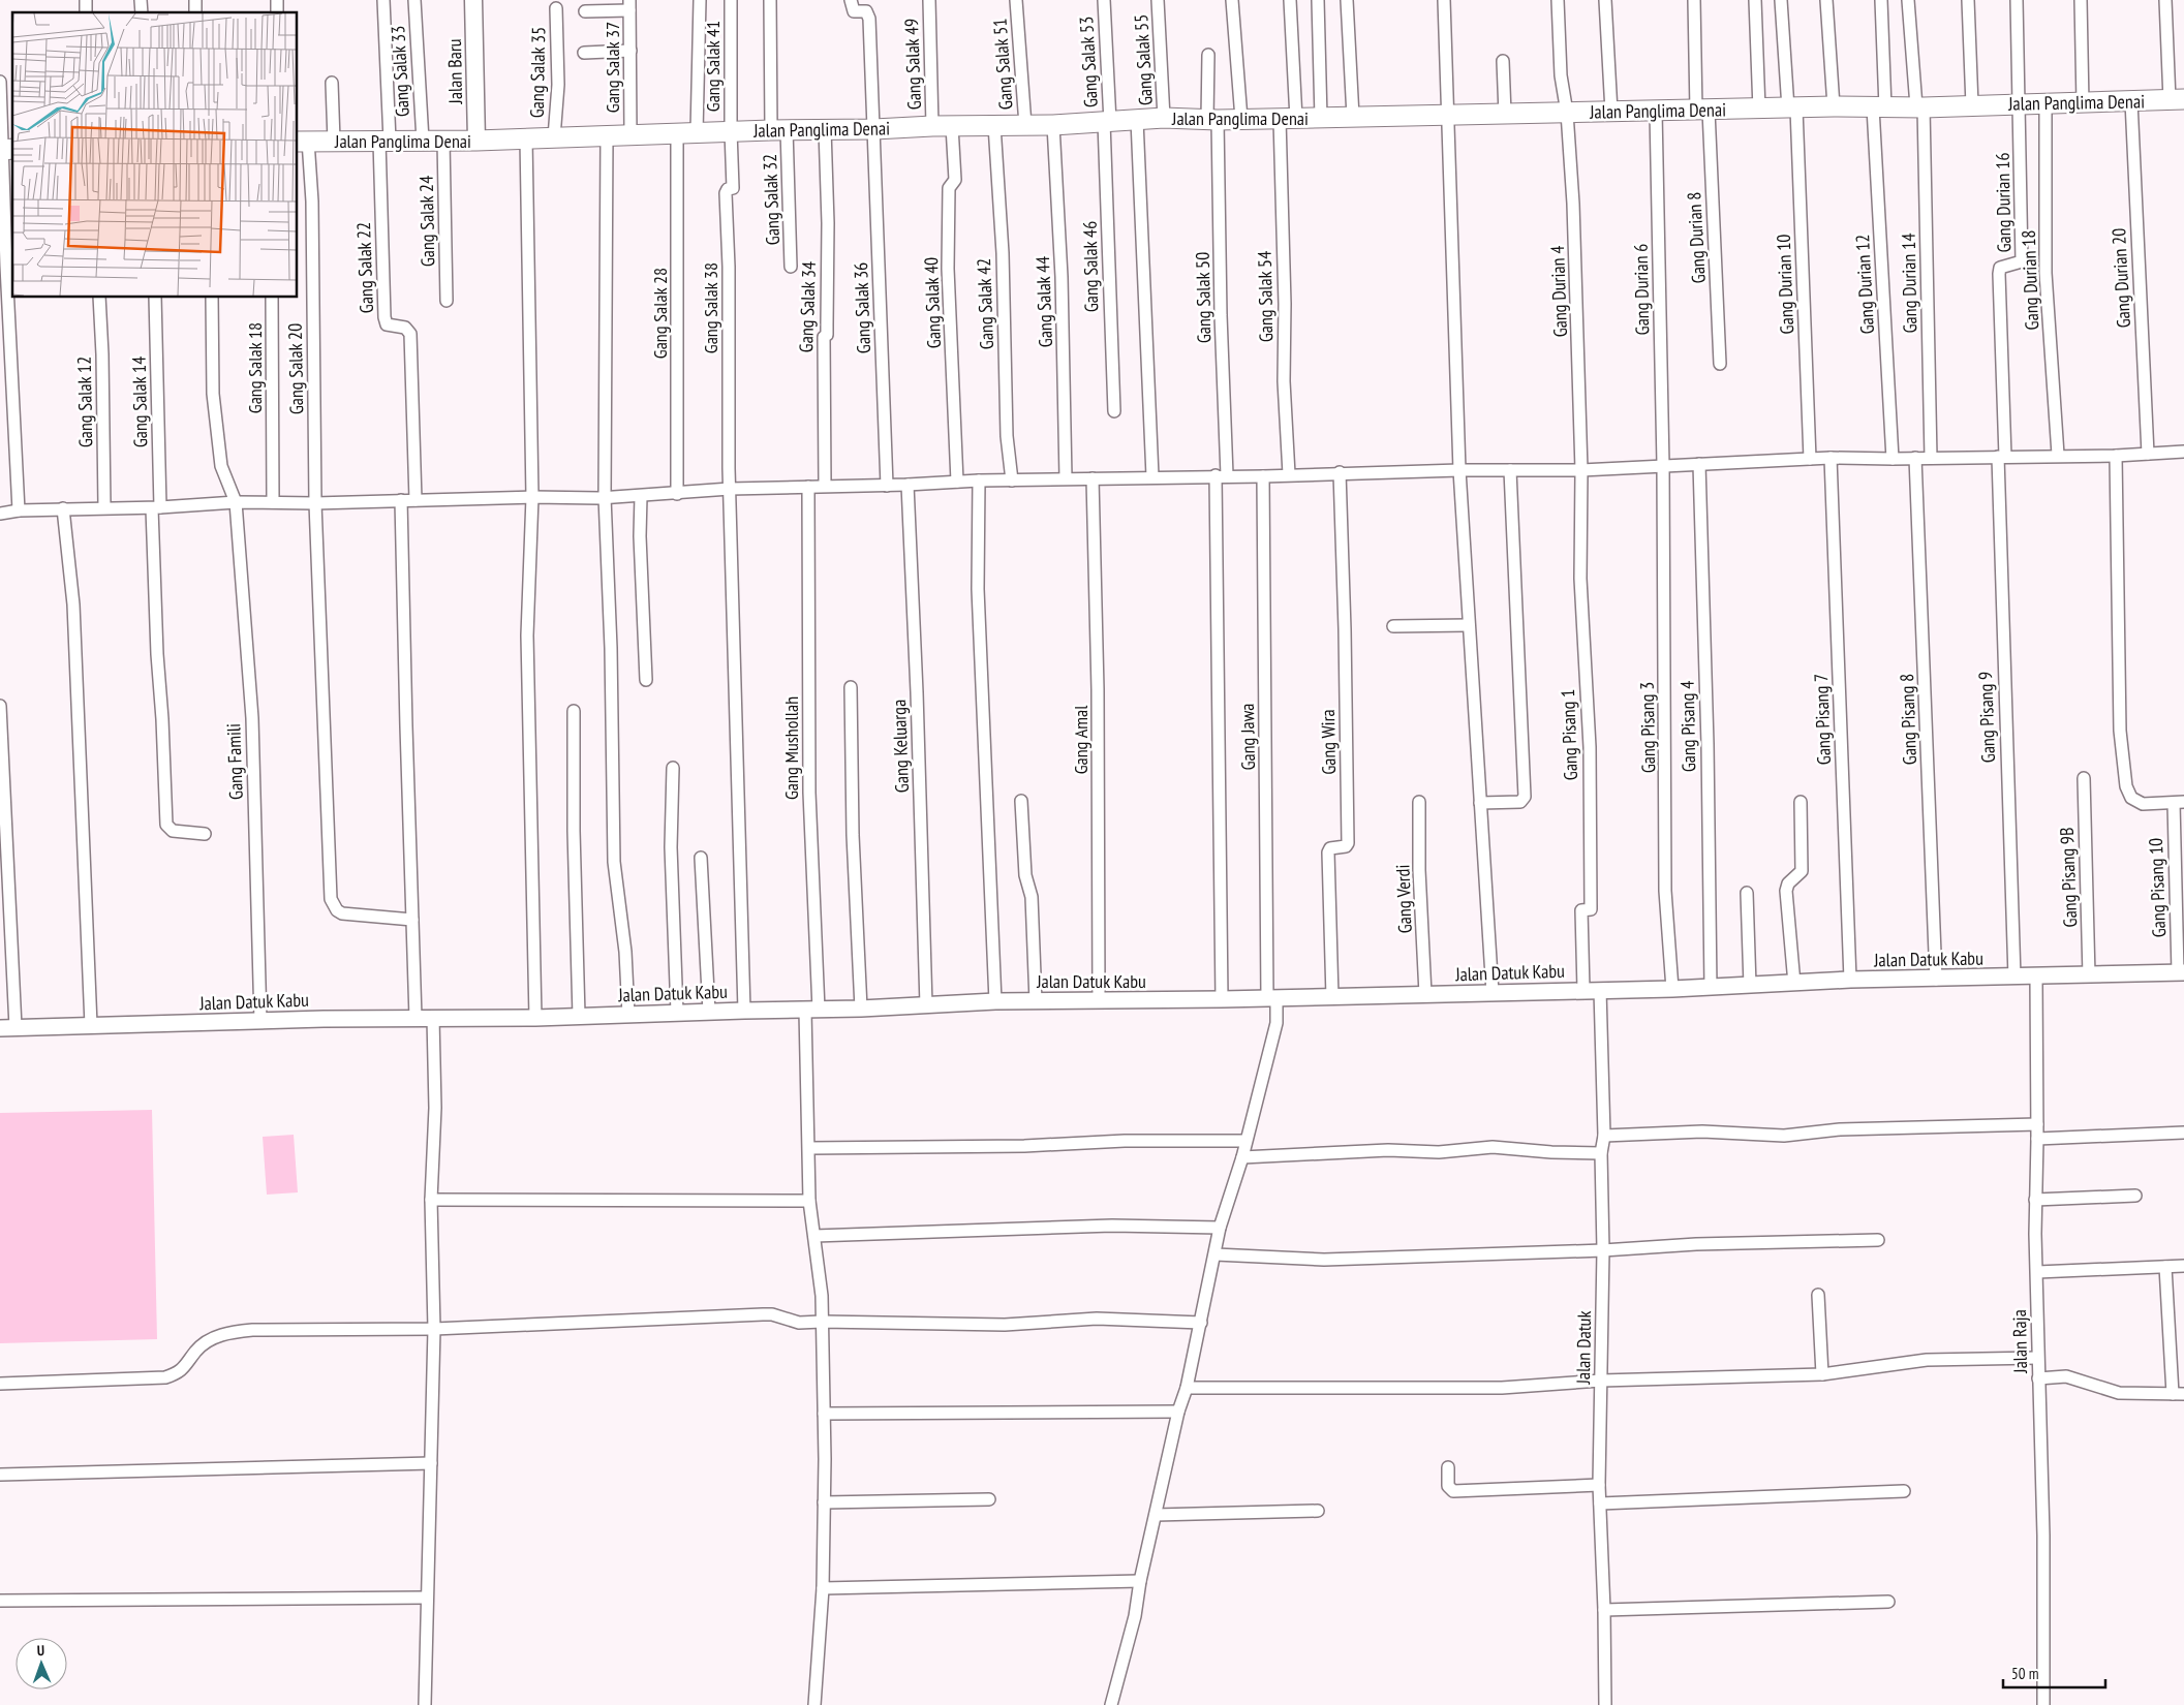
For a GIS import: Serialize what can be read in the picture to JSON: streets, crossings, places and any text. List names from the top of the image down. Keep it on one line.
{"streets":{"main road":["Jalan Baru","Jalan Panglima Denai"],"street":["Gang Salak 55","Gang Salak 53","Gang Salak 49","Gang Salak 51","Gang Salak 41","Gang Salak 37","Gang Salak 33","Gang Salak 35","Gang Salak 32","Gang Durian 16","Gang Salak 24","Gang Durian 8","Gang Salak 46","Gang Salak 22","Gang Durian 20","Gang Durian 18","Gang Durian 14","Gang Durian 10","Gang Durian 12","Gang Durian 6","Gang Durian 4","Gang Salak 54","Gang Salak 50","Gang Salak 44","Gang Salak 40","Gang Salak 42","Gang Salak 34","Gang Salak 38","Gang Salak 36","Gang Salak 28","Gang Salak 18","Gang Salak 20","Gang Salak 12","Gang Salak 14","Gang Pisang 9","Gang Pisang 7","Gang Pisang 8","Gang Pisang 4","Gang Pisang 3","Gang Pisang 1","Gang Jawa","Gang Amal","Gang Wira","Gang Keluarga","Gang Mushollah","Gang Famili","Gang Pisang 9B","Gang Pisang 10","Gang Verdi","Jalan Datuk Kabu","Jalan Raja","Jalan Datuk"]},"crossings":[["Gang Salak 55","Jalan Panglima Denai"],["Gang Salak 53","Jalan Panglima Denai"],["Gang Salak 53","Gang Salak 46"],["Gang Salak 49","Jalan Panglima Denai"],["Gang Salak 51","Jalan Panglima Denai"],["Gang Salak 41","Jalan Panglima Denai"],["Gang Salak 41","Gang Salak 38"],["Gang Salak 37","Jalan Panglima Denai"],["Gang Salak 33","Jalan Panglima Denai"],["Jalan Baru","Jalan Panglima Denai"],["Gang Salak 35","Jalan Panglima Denai"],["Jalan Panglima Denai","Gang Salak 32"],["Jalan Panglima Denai","Gang Durian 16"],["Jalan Panglima Denai","Gang Salak 24"],["Jalan Panglima Denai","Gang Durian 8"],["Jalan Panglima Denai","Gang Salak 46"],["Jalan Panglima Denai","Gang Salak 22"],["Jalan Panglima Denai","Gang Durian 20"],["Jalan Panglima Denai","Gang Durian 18"],["Jalan Panglima Denai","Gang Durian 14"],["Jalan Panglima Denai","Gang Durian 10"],["Jalan Panglima Denai","Gang Durian 12"],["Jalan Panglima Denai","Gang Durian 6"],["Jalan Panglima Denai","Gang Durian 4"],["Jalan Panglima Denai","Gang Salak 54"],["Jalan Panglima Denai","Gang Salak 50"],["Jalan Panglima Denai","Gang Salak 44"],["Jalan Panglima Denai","Gang Salak 40"],["Jalan Panglima Denai","Gang Salak 42"],["Jalan Panglima Denai","Gang Salak 34"],["Jalan Panglima Denai","Gang Salak 38"],["Jalan Panglima Denai","Gang Salak 36"],["Jalan Panglima Denai","Gang Salak 28"],["Jalan Panglima Denai","Gang Salak 20"],["Gang Durian 16","Gang Pisang 9"],["Gang Durian 6","Gang Pisang 3"],["Gang Durian 4","Gang Pisang 1"],["Gang Salak 50","Jalan Datuk Kabu"],["Gang Pisang 9","Jalan Datuk Kabu"],["Gang Pisang 7","Jalan Datuk Kabu"],["Gang Pisang 8","Jalan Datuk Kabu"],["Gang Pisang 4","Jalan Datuk Kabu"],["Gang Pisang 3","Jalan Datuk Kabu"],["Gang Pisang 1","Jalan Datuk Kabu"],["Gang Jawa","Jalan Datuk Kabu"],["Gang Amal","Jalan Datuk Kabu"],["Gang Wira","Jalan Datuk Kabu"],["Gang Keluarga","Jalan Datuk Kabu"],["Gang Mushollah","Jalan Datuk Kabu"],["Gang Famili","Jalan Datuk Kabu"],["Gang Pisang 9B","Jalan Datuk Kabu"],["Gang Pisang 10","Jalan Datuk Kabu"],["Gang Verdi","Jalan Datuk Kabu"],["Jalan Datuk Kabu","Jalan Raja"],["Jalan Datuk Kabu","Jalan Datuk"]],"scale_bar":"50 m","north":"top"}
